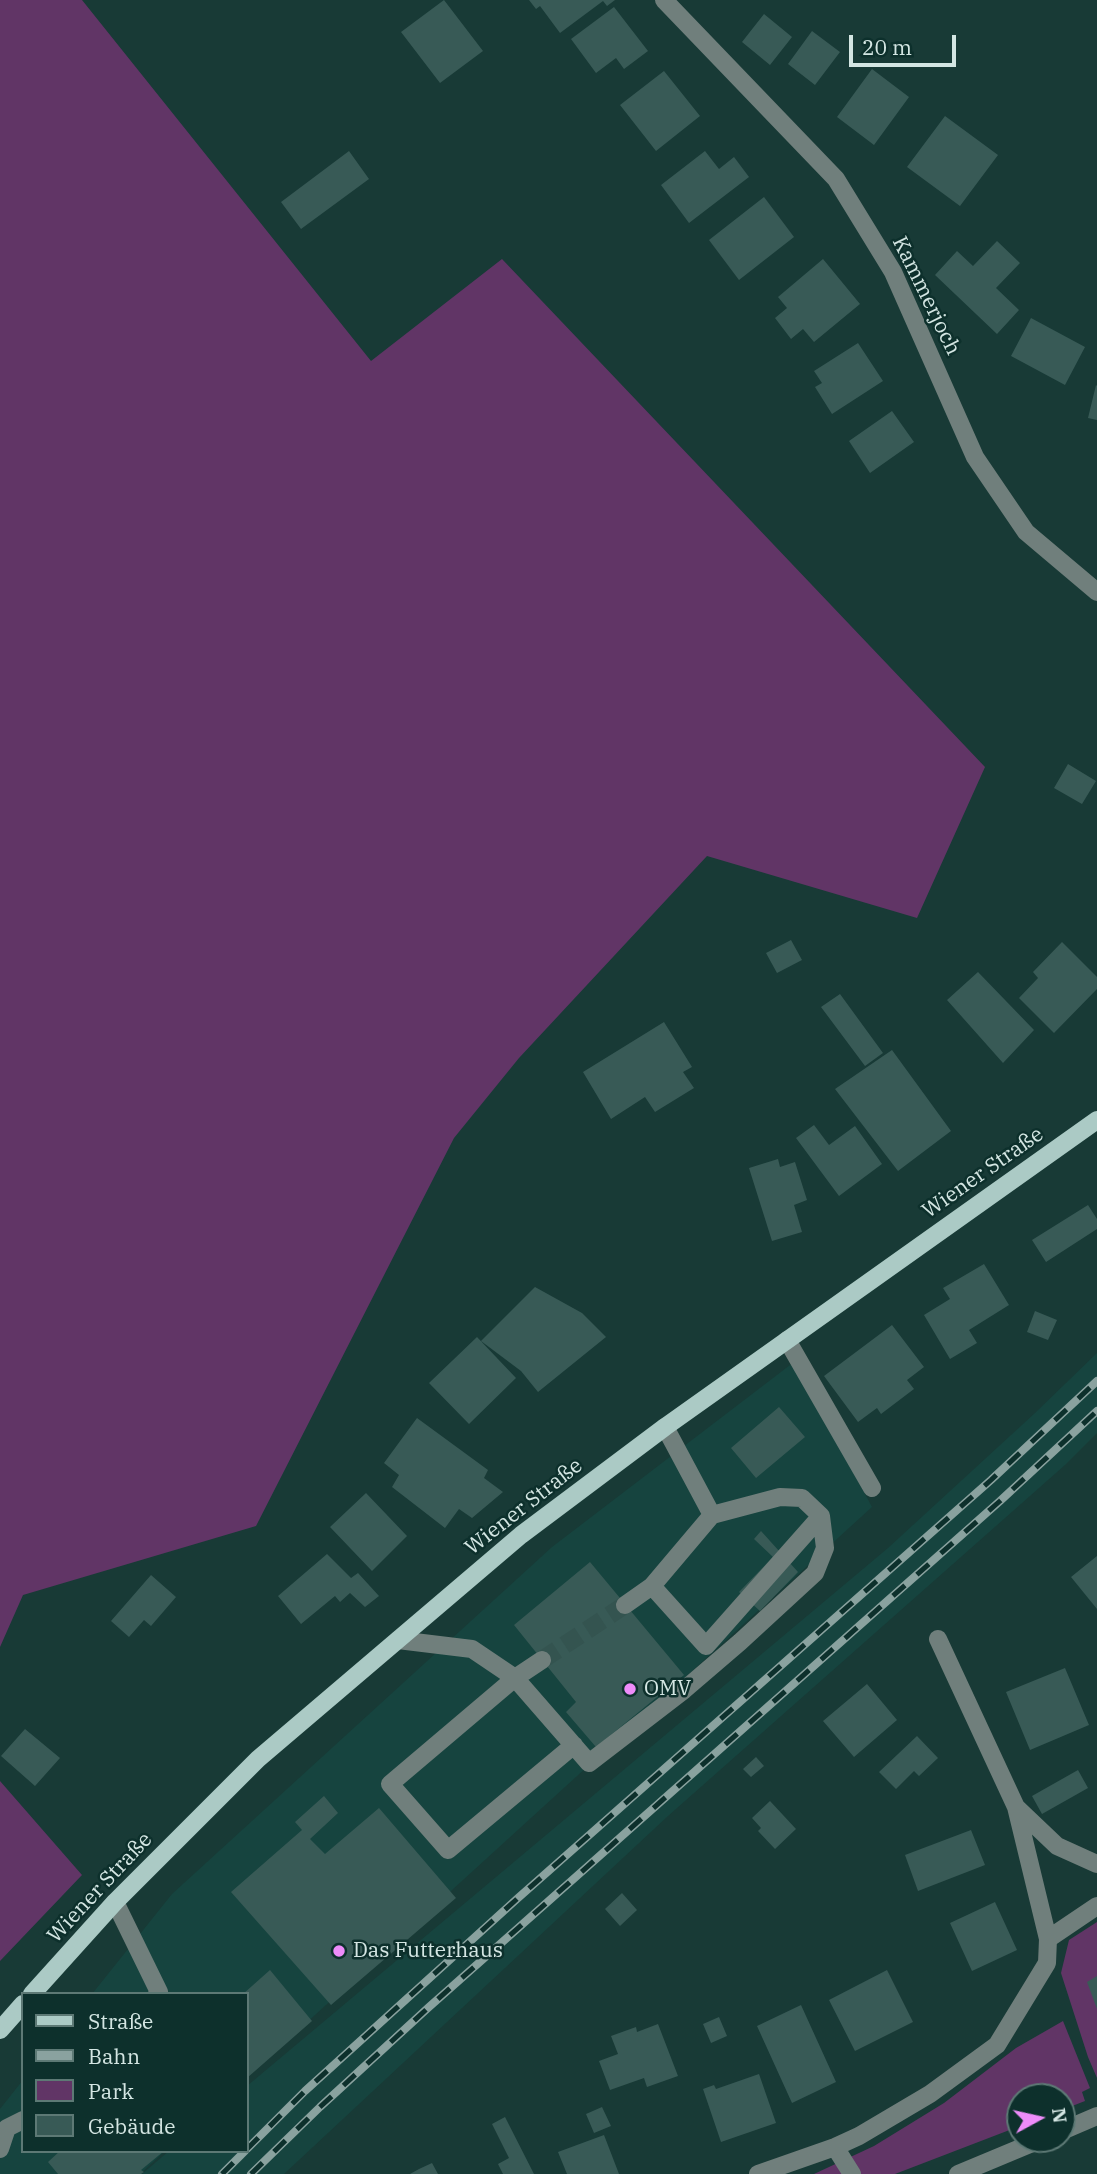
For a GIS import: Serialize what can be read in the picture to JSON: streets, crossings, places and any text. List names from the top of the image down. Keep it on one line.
{"streets":{"main road":["Wiener Straße"],"street":["Kammerjoch"]},"places":["OMV","Das Futterhaus"],"legend":["Straße","Bahn","Park","Gebäude"],"scale_bar":"20 m","north":"right"}
